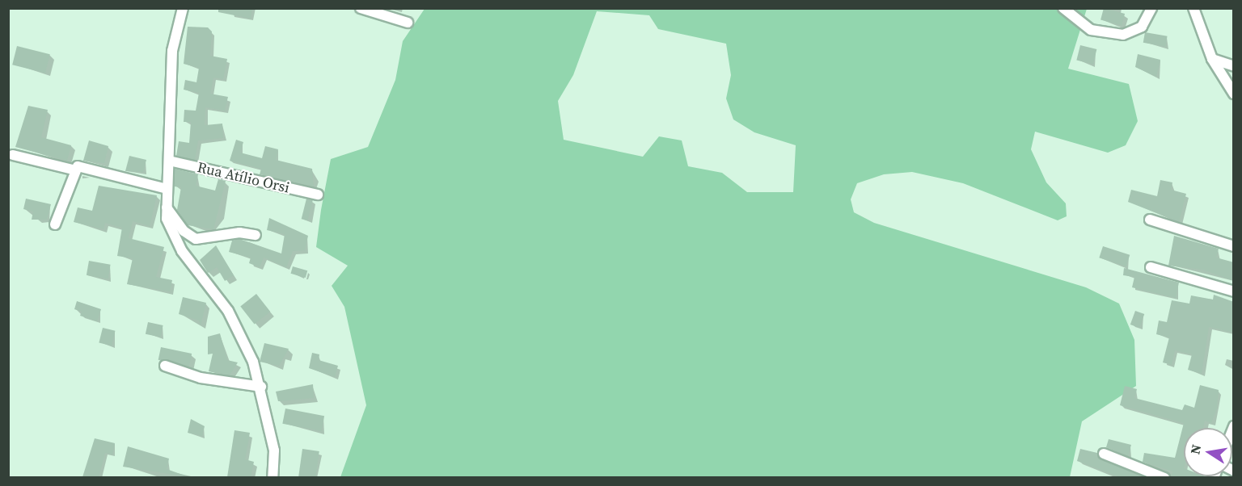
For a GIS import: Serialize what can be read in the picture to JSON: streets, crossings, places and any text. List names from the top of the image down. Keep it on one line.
{"streets":{"street":["Rua Atílio Orsi"]},"north":"left"}
